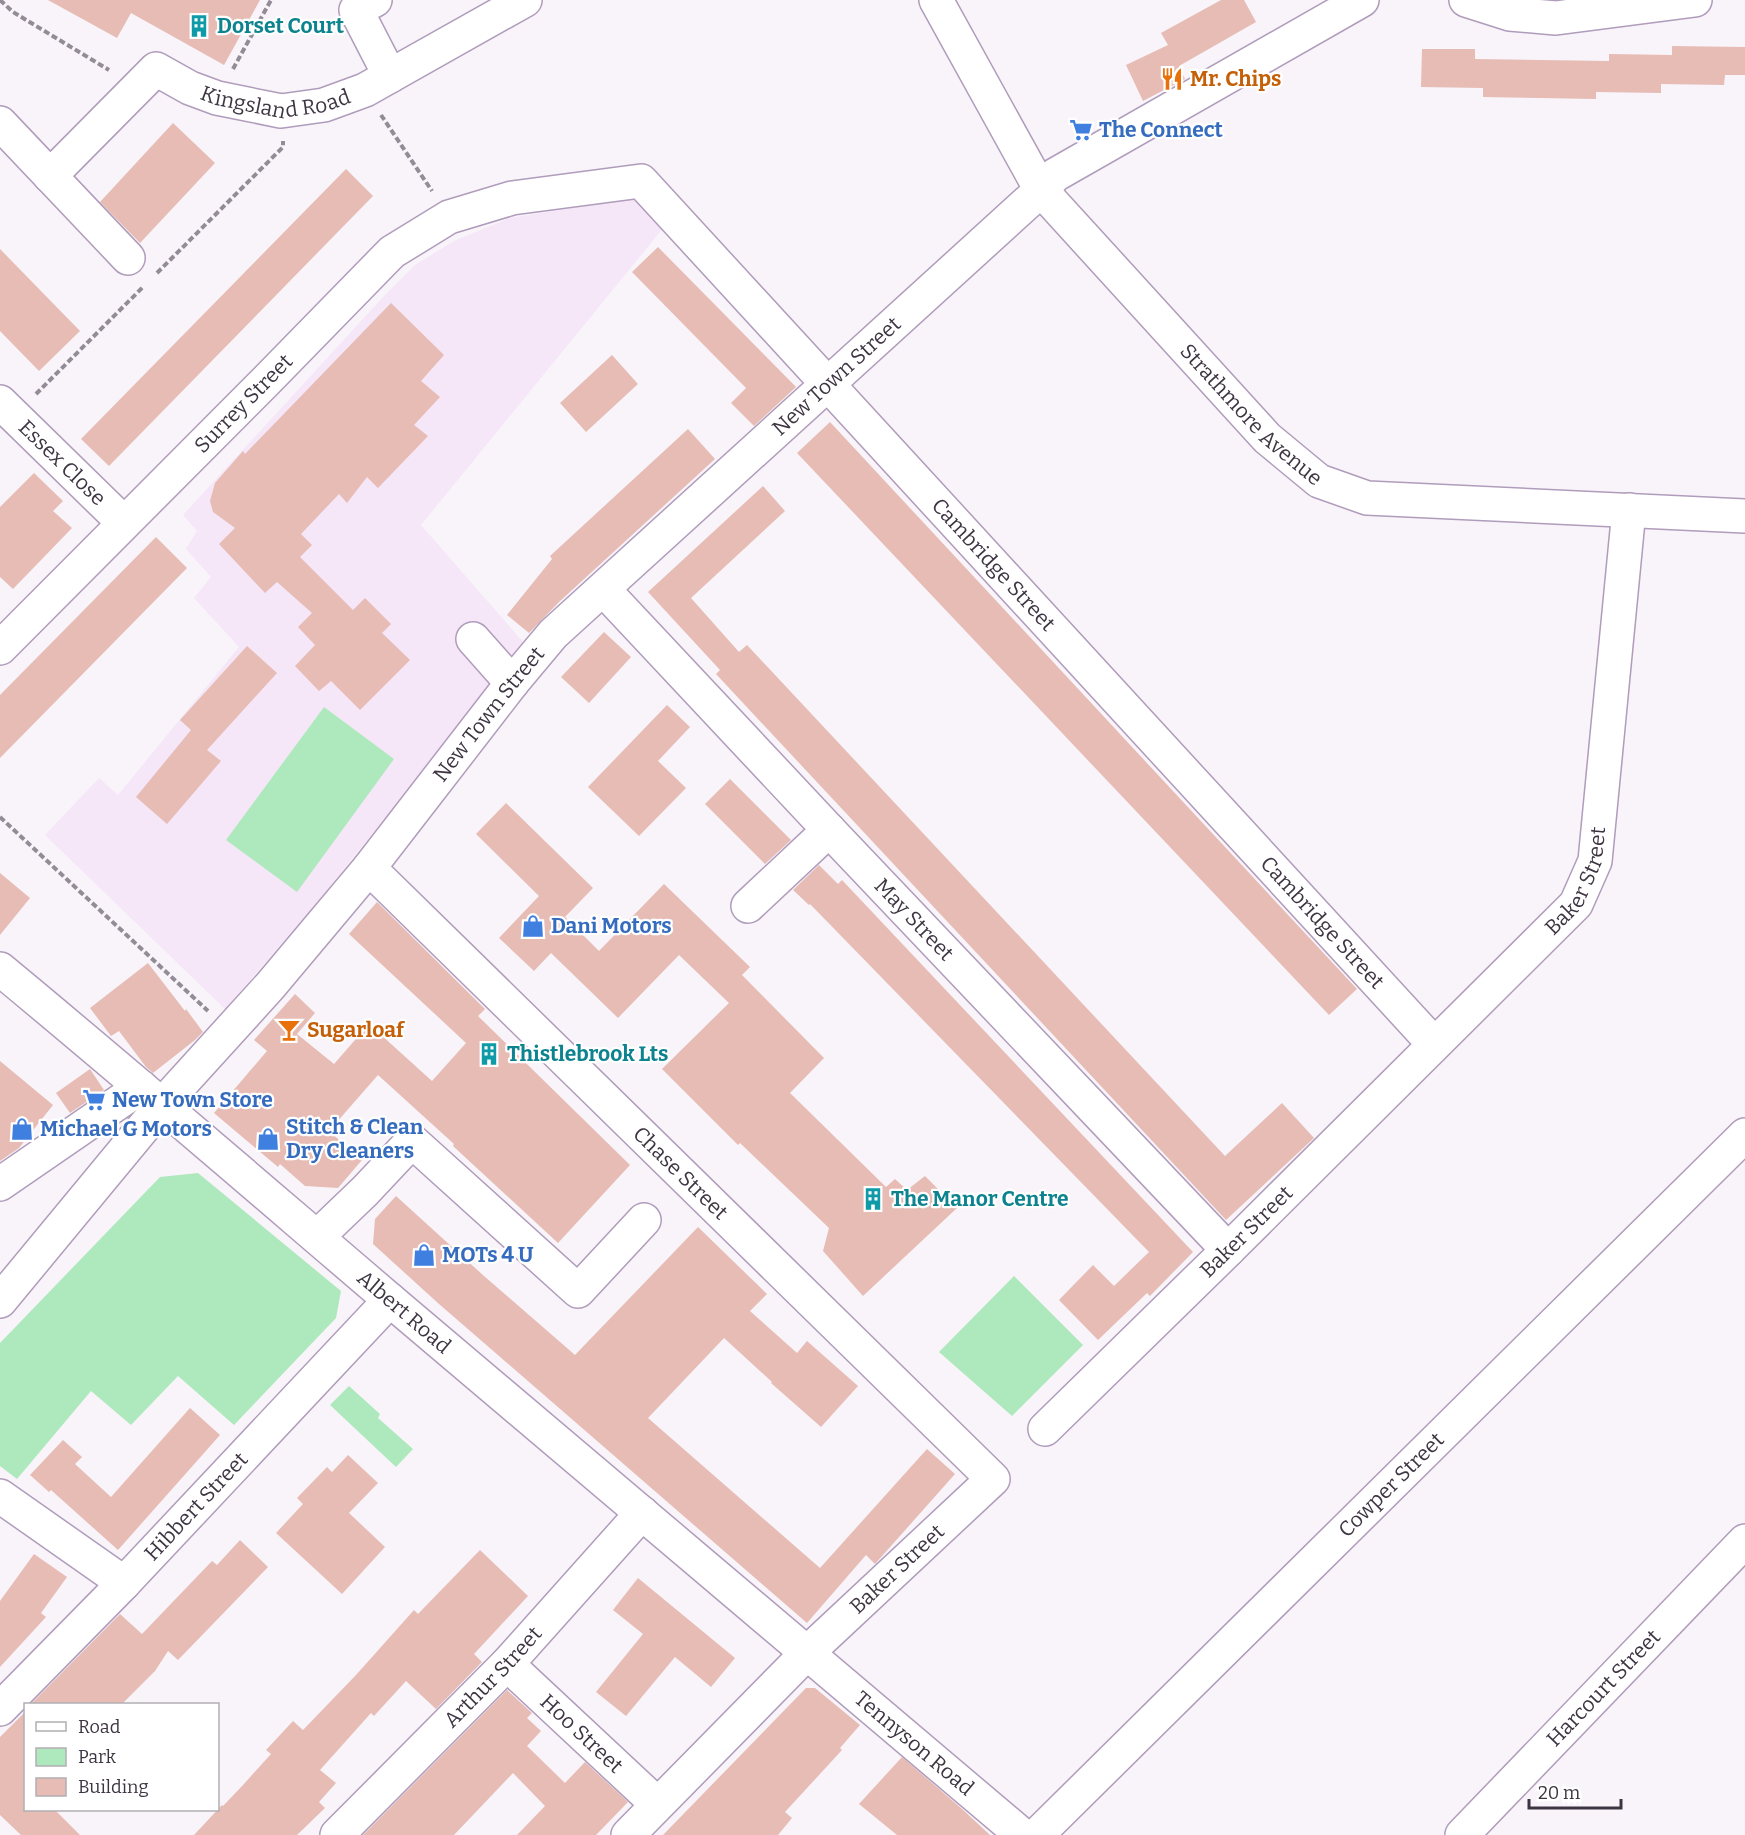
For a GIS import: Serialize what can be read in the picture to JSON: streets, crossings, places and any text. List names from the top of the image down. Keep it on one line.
{"streets":{"street":["Kingsland Road","New Town Street","Surrey Street","Strathmore Avenue","Essex Close","Cambridge Street","Baker Street","May Street","Chase Street","Albert Road","Cowper Street","Hibbert Street","Arthur Street","Harcourt Street","Hoo Street","Tennyson Road"]},"crossings":[["New Town Street","Strathmore Avenue"],["New Town Street","Cambridge Street"],["New Town Street","May Street"],["New Town Street","Chase Street"],["New Town Street","Albert Road"],["Surrey Street","Essex Close"],["Surrey Street","Cambridge Street"],["Strathmore Avenue","Baker Street"],["Cambridge Street","Baker Street"],["Baker Street","May Street"],["Baker Street","Chase Street"],["Baker Street","Albert Road"],["Baker Street","Hoo Street"],["Baker Street","Tennyson Road"],["Albert Road","Hibbert Street"],["Albert Road","Arthur Street"],["Albert Road","Tennyson Road"],["Arthur Street","Hoo Street"]],"places":{"building":["Dorset Court","Thistlebrook Lts","The Manor Centre"],"restaurant":["Mr. Chips"],"supermarket":["The Connect","New Town Store"],"shop":["Dani Motors","Michael G Motors","Stitch & Clean Dry Cleaners","MOTs 4 U"],"bar":["Sugarloaf"]},"legend":["Road","Park","Building"],"scale_bar":"20 m"}
